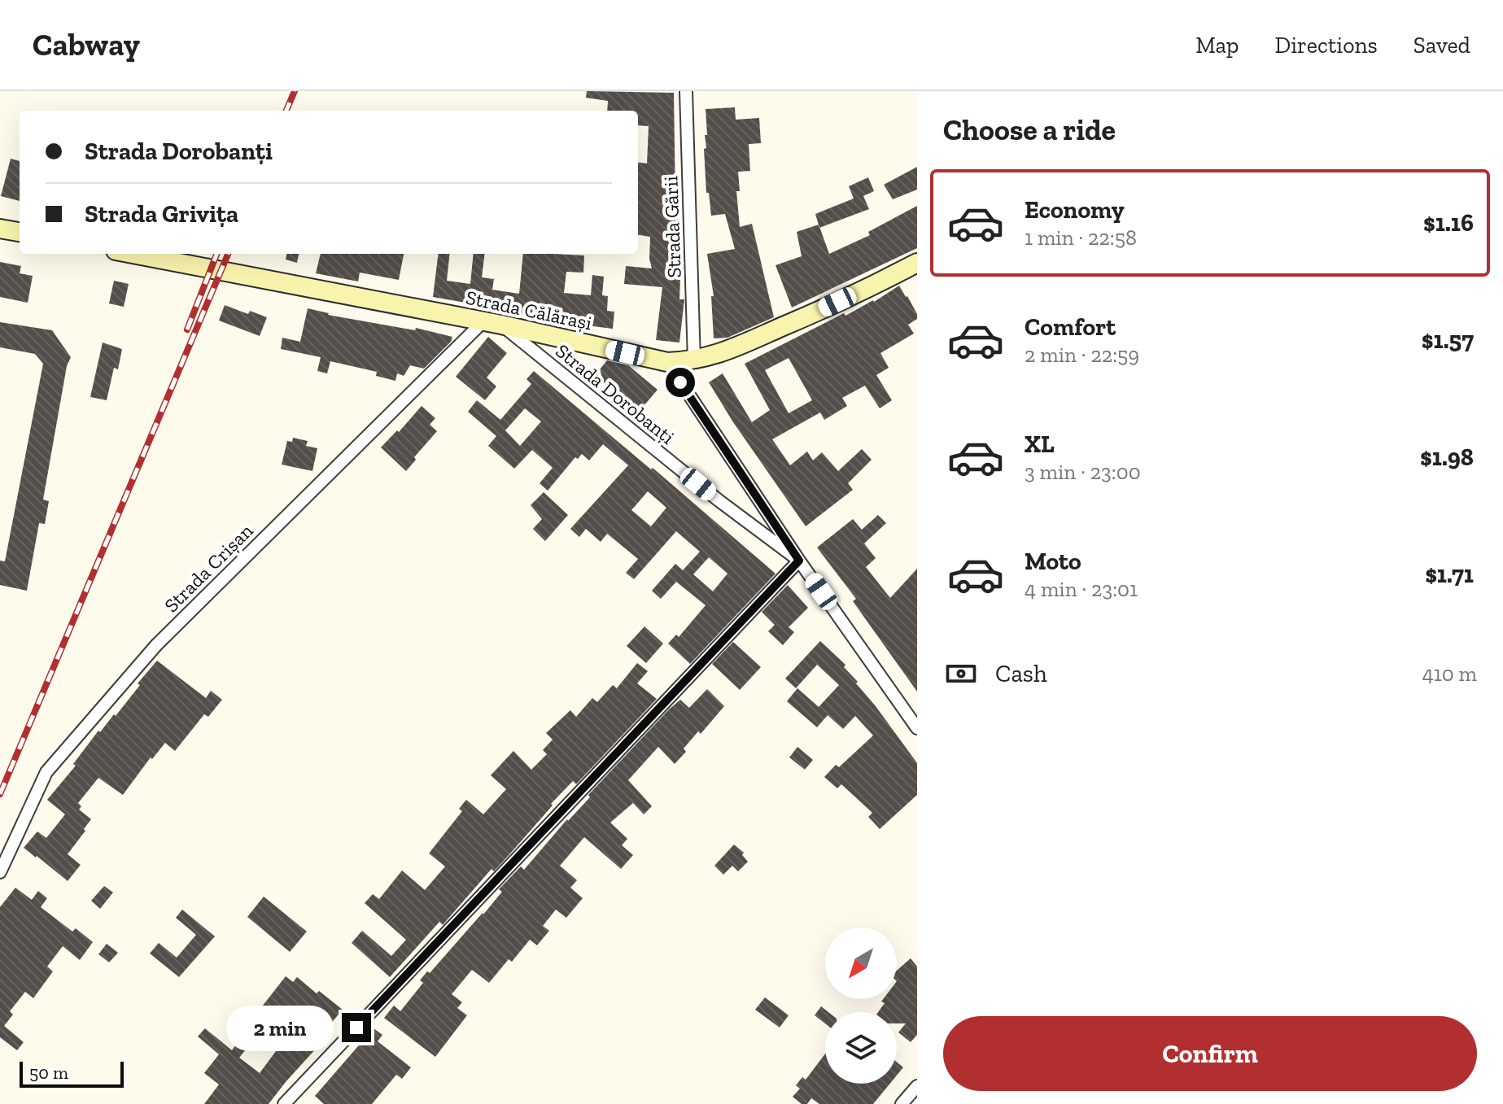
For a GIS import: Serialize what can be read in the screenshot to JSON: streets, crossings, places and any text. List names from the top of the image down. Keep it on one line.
{"streets":{"main road":["Strada Călărași"],"street":["Strada Gării","Strada Dorobanți","Strada Crișan"]},"crossings":[["Strada Gării","Strada Călărași"],["Strada Călărași","Strada Dorobanți"],["Strada Călărași","Strada Crișan"],["Strada Dorobanți","Strada Crișan"]],"scale_bar":"50 m","north":"bottom left","page":{"header":"Cabway","nav":["Map","Directions","Saved"],"heading":"Choose a ride","banner":["Strada Dorobanți","Strada Grivița"],"list":[{"name":"Economy","note":"1 min · 22:58","value":"$1.16"},{"name":"Comfort","note":"2 min · 22:59","value":"$1.57"},{"name":"XL","note":"3 min · 23:00","value":"$1.98"},{"name":"Moto","note":"4 min · 23:01","value":"$1.71"}],"pay":["Cash","410 m"],"buttons":"Confirm","bubble":"2 min","scale":"50 m"}}
